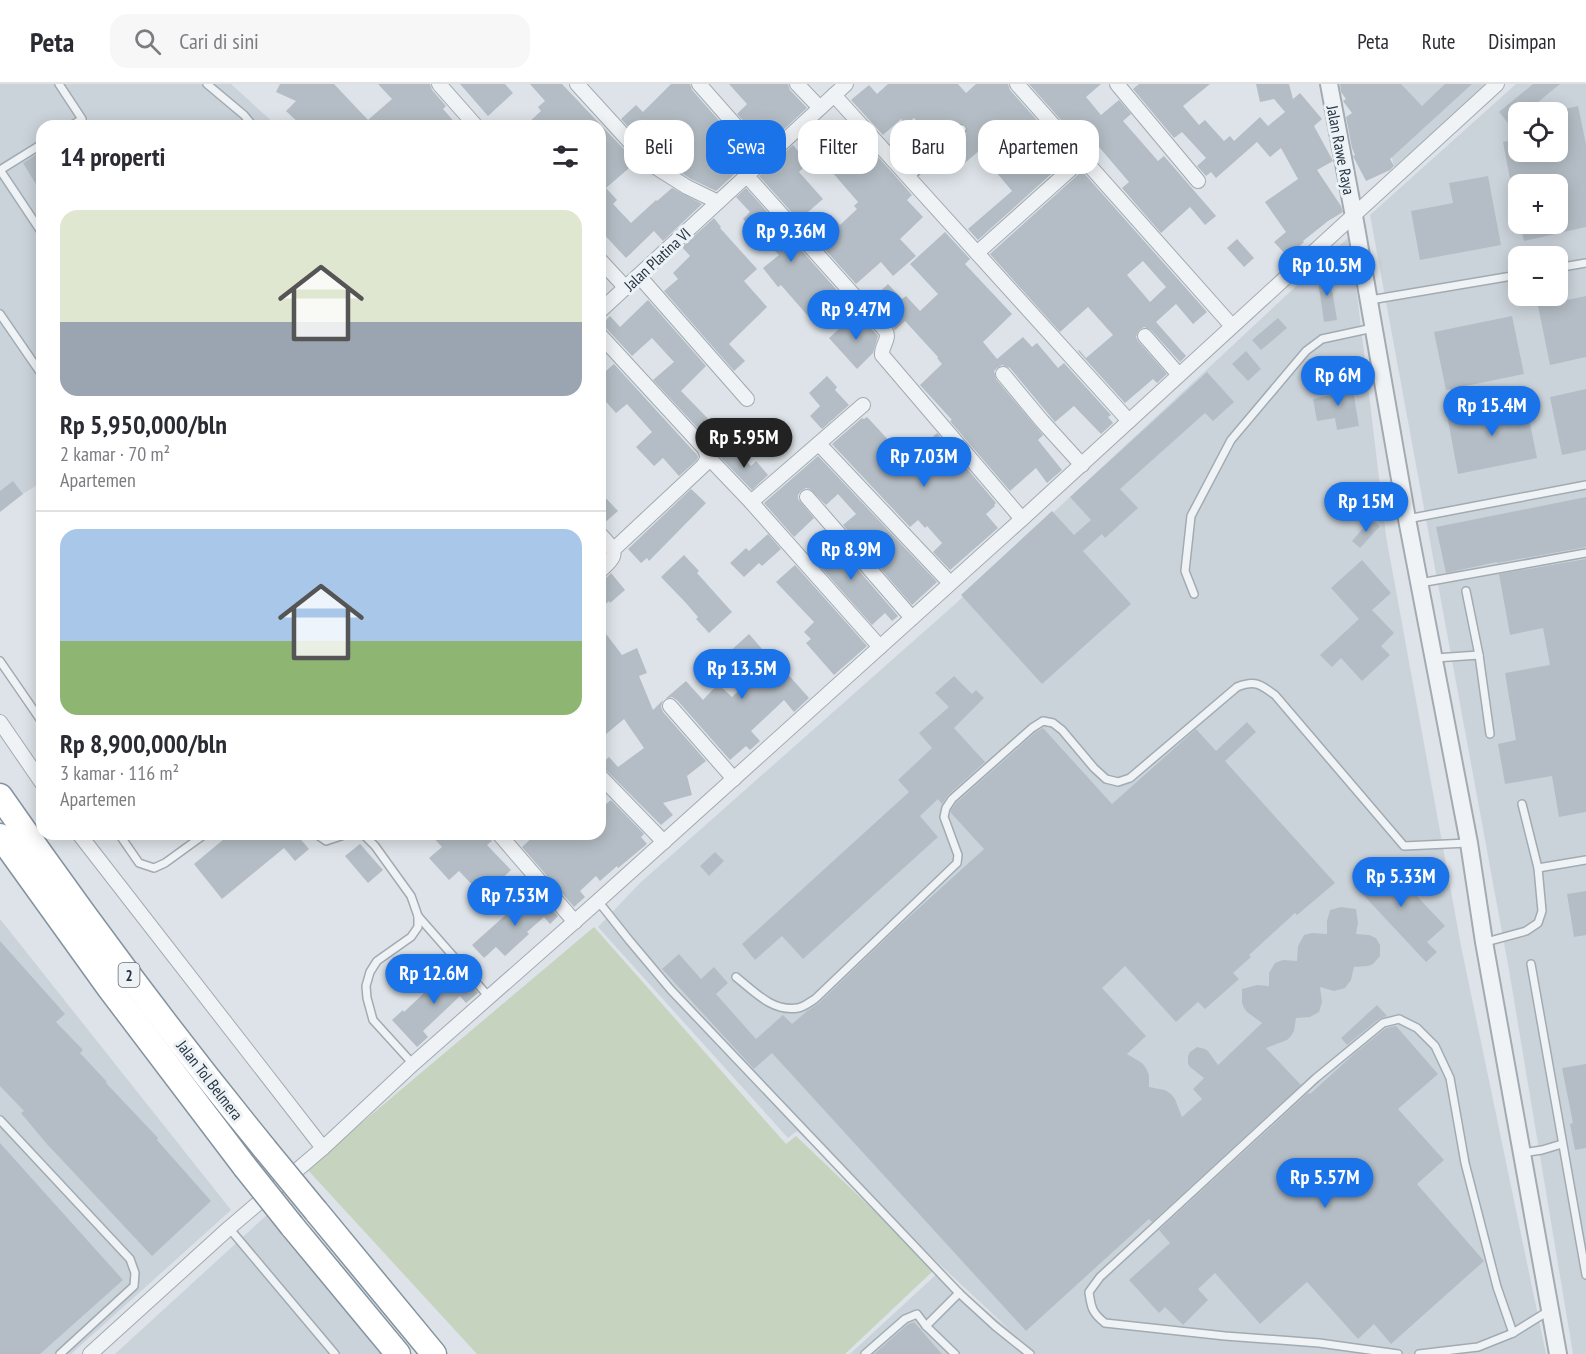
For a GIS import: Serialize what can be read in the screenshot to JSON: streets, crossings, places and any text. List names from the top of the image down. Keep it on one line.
{"streets":{"highway":["2","Jalan Tol Belmera"],"street":["Jalan Rawe Raya","Jalan Platina VI"]},"page":{"header":"Peta","search":"Cari di sini","nav":["Peta","Rute","Disimpan"],"map_buttons":["+","−"],"chip":["Beli","Sewa","Filter","Baru","Apartemen"],"heading":"14 properti","list":[{"name":"Rp 5,950,000/bln","note":"2 kamar · 70 m² · Apartemen"},{"name":"Rp 8,900,000/bln","note":"3 kamar · 116 m² · Apartemen"}],"price":["Rp 9.36M","Rp 10.5M","Rp 9.47M","Rp 6M","Rp 15.4M","Rp 5.95M","Rp 7.03M","Rp 15M","Rp 8.9M","Rp 13.5M","Rp 5.33M","Rp 7.53M","Rp 12.6M","Rp 5.57M"]}}
